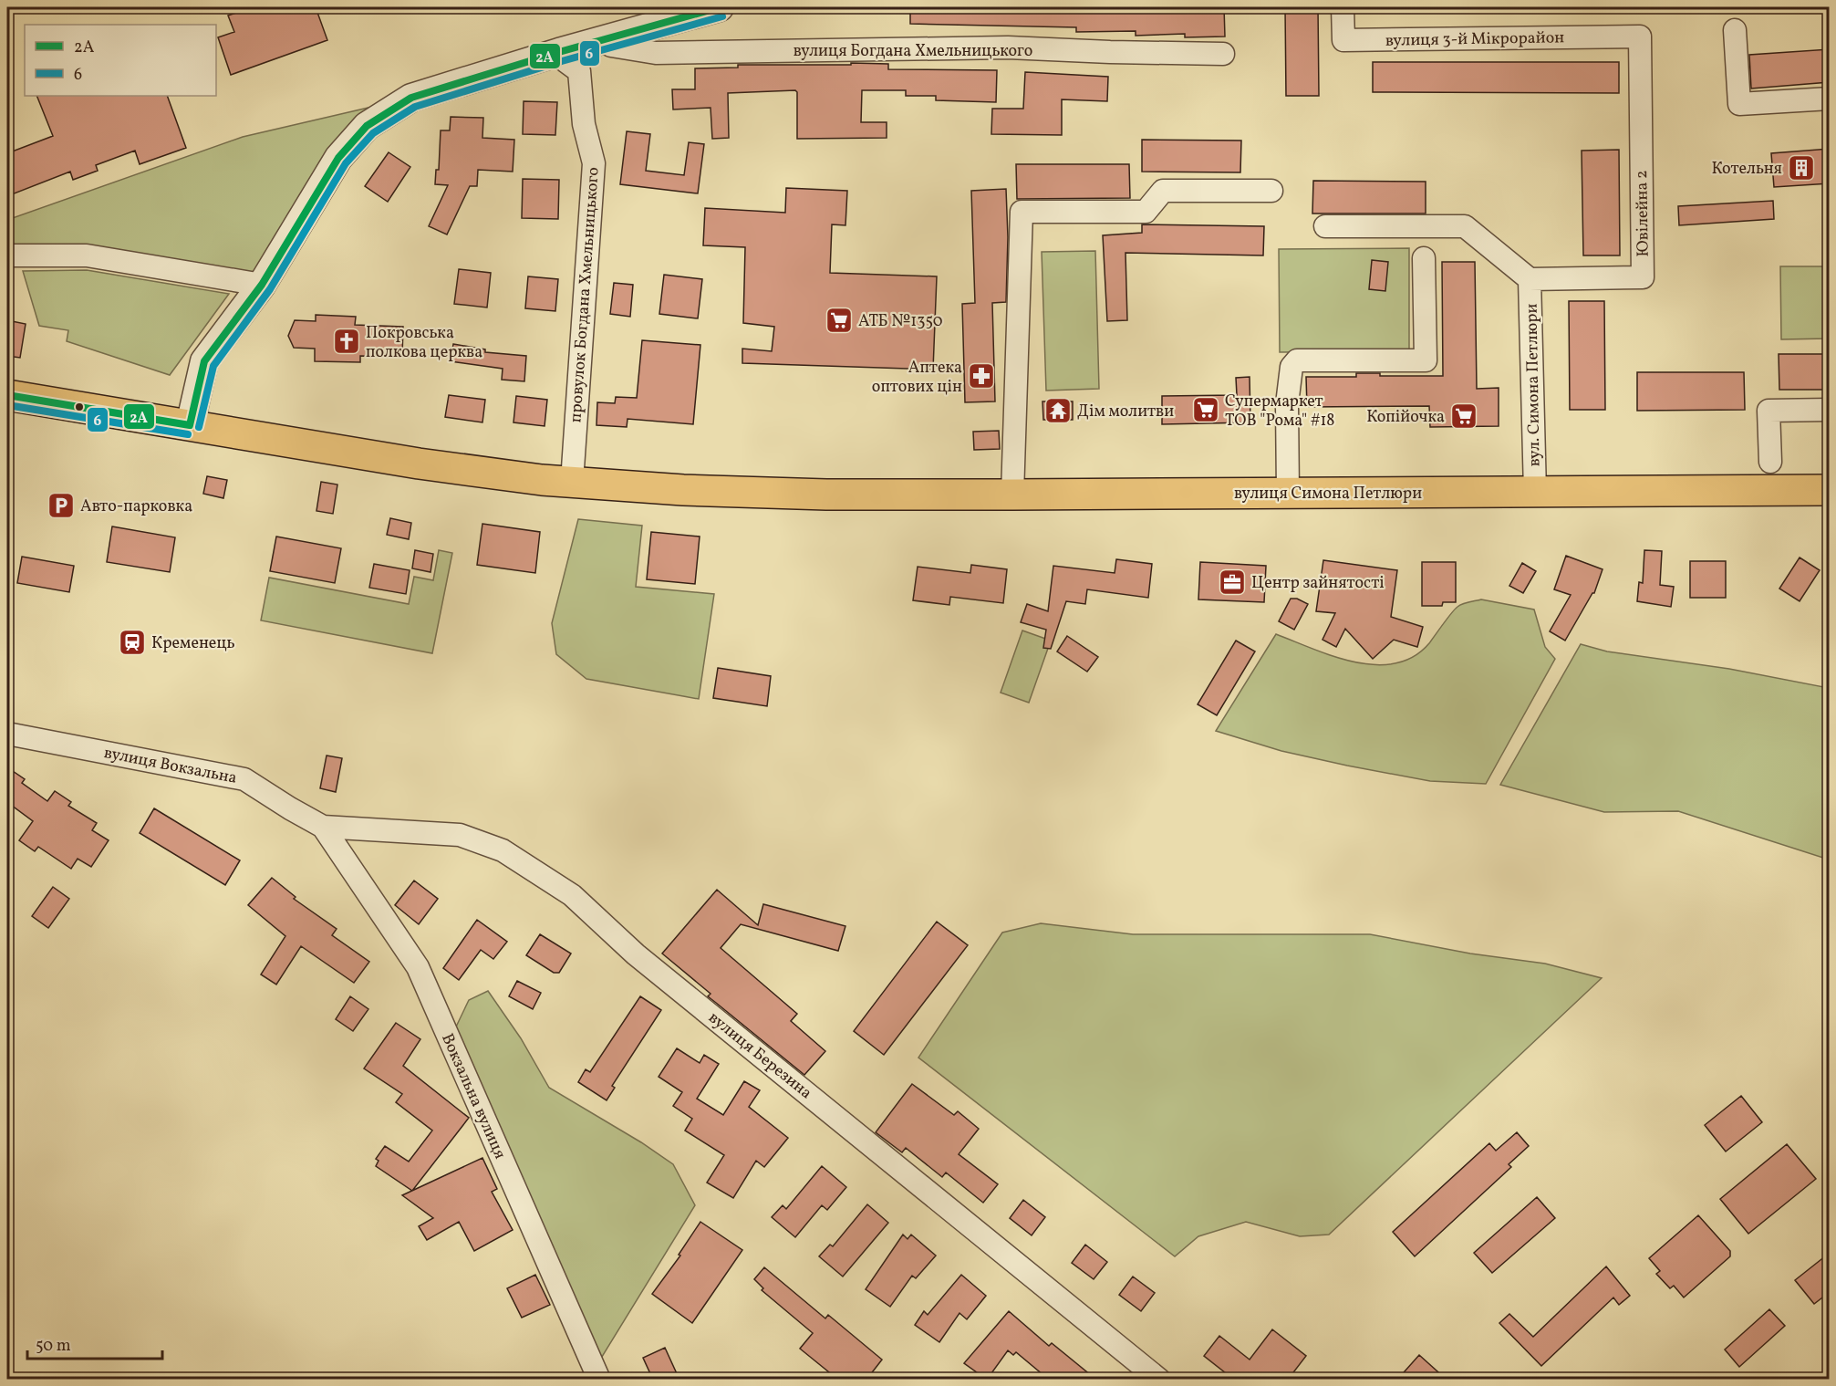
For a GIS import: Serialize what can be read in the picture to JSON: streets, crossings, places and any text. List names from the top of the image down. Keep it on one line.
{"streets":{"highway":["вулиця Симона Петлюри"],"street":["вулиця 3-й Мікрорайон","вулиця Богдана Хмельницького","Ювілейна 2","провулок Богдана Хмельницького","вул. Симона Петлюри","вулиця Вокзальна","вулиця Березина","Вокзальна вулиця"]},"crossings":[["вулиця 3-й Мікрорайон","Ювілейна 2"],["Ювілейна 2","вул. Симона Петлюри"],["провулок Богдана Хмельницького","вулиця Симона Петлюри"],["вул. Симона Петлюри","вулиця Симона Петлюри"],["вулиця Вокзальна","вулиця Березина"],["вулиця Вокзальна","Вокзальна вулиця"],["вулиця Березина","Вокзальна вулиця"]],"places":{"building":["Котельня"],"supermarket":["АТБ №1350","Супермаркет ТОВ \"Рома\" #18","Копійочка"],"church":["Покровська полкова церква"],"pharmacy":["Аптека оптових цін"],"temple":["Дім молитви"],"parking":["Авто-парковка"],"office":["Центр зайнятості"],"station":["Кременець"]},"lines":["transit line 2A","transit line 6"],"legend":["2A","6"],"scale_bar":"50 m"}
